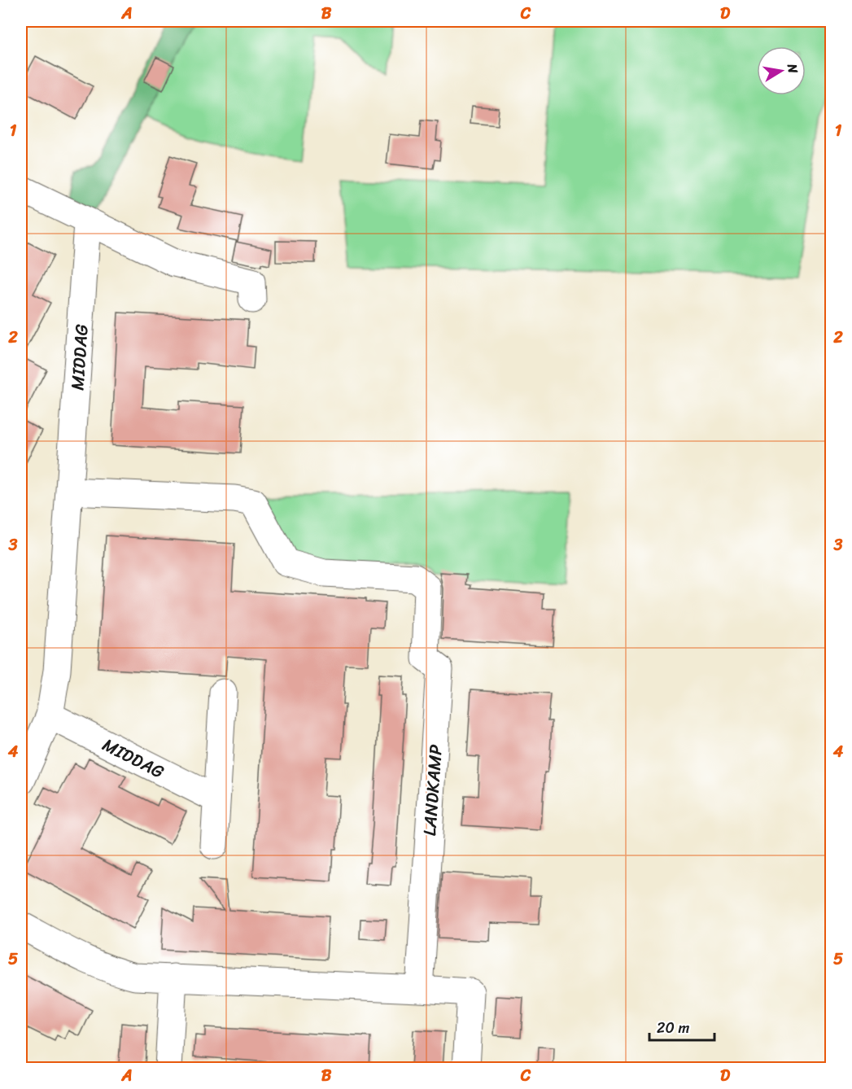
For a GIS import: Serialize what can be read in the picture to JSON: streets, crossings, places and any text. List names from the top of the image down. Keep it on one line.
{"streets":{"street":["MIDDAG","LANDKAMP"]},"crossings":[["MIDDAG","LANDKAMP"]],"scale_bar":"20 m","north":"right","grid":{"columns":["A","B","C","D"],"rows":["1","2","3","4","5"]}}
